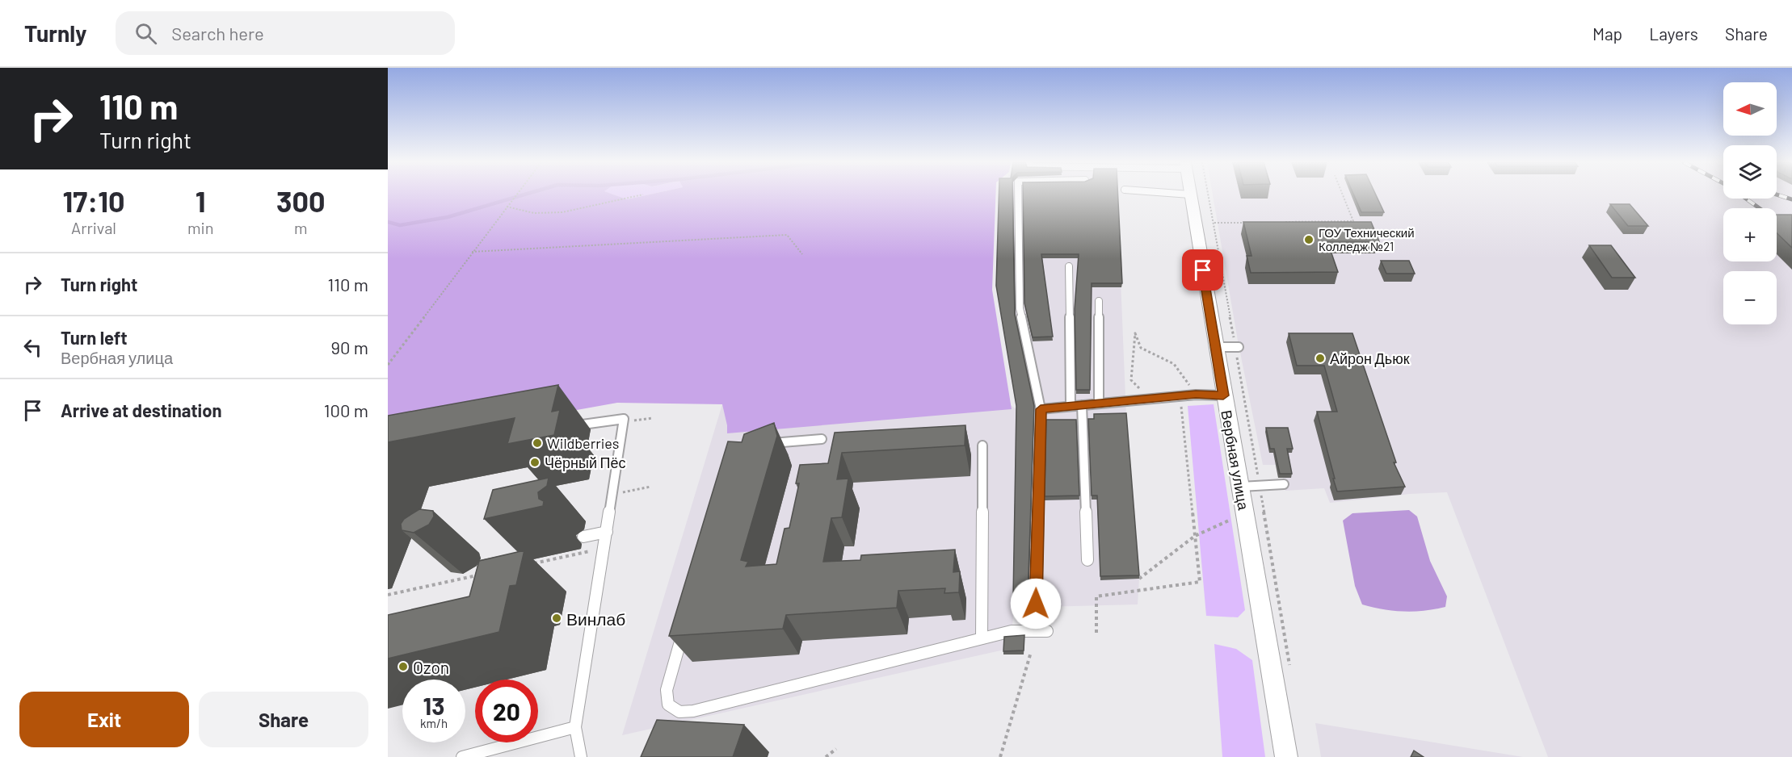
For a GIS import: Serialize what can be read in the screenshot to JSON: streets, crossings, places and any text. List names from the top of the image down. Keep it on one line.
{"streets":{"street":["Вербная улица"]},"places":["ГОУ Технический Колледж №21","Айрон Дьюк","Wildberries","Чёрный Пёс","Винлаб","Ozon"],"north":"left","page":{"header":"Turnly","search":"Search here","nav":["Map","Layers","Share"],"turn":["110 m","Turn right"],"map_buttons":["+","−"],"eta":["17:10","Arrival","1","min","300","m"],"list":[{"name":"Turn right","value":"110 m"},{"name":"Turn left","note":"Вербная улица","value":"90 m"},{"name":"Arrive at destination","value":"100 m"}],"speed":"13 km/h","limit":"20","buttons":["Exit","Share"]}}
